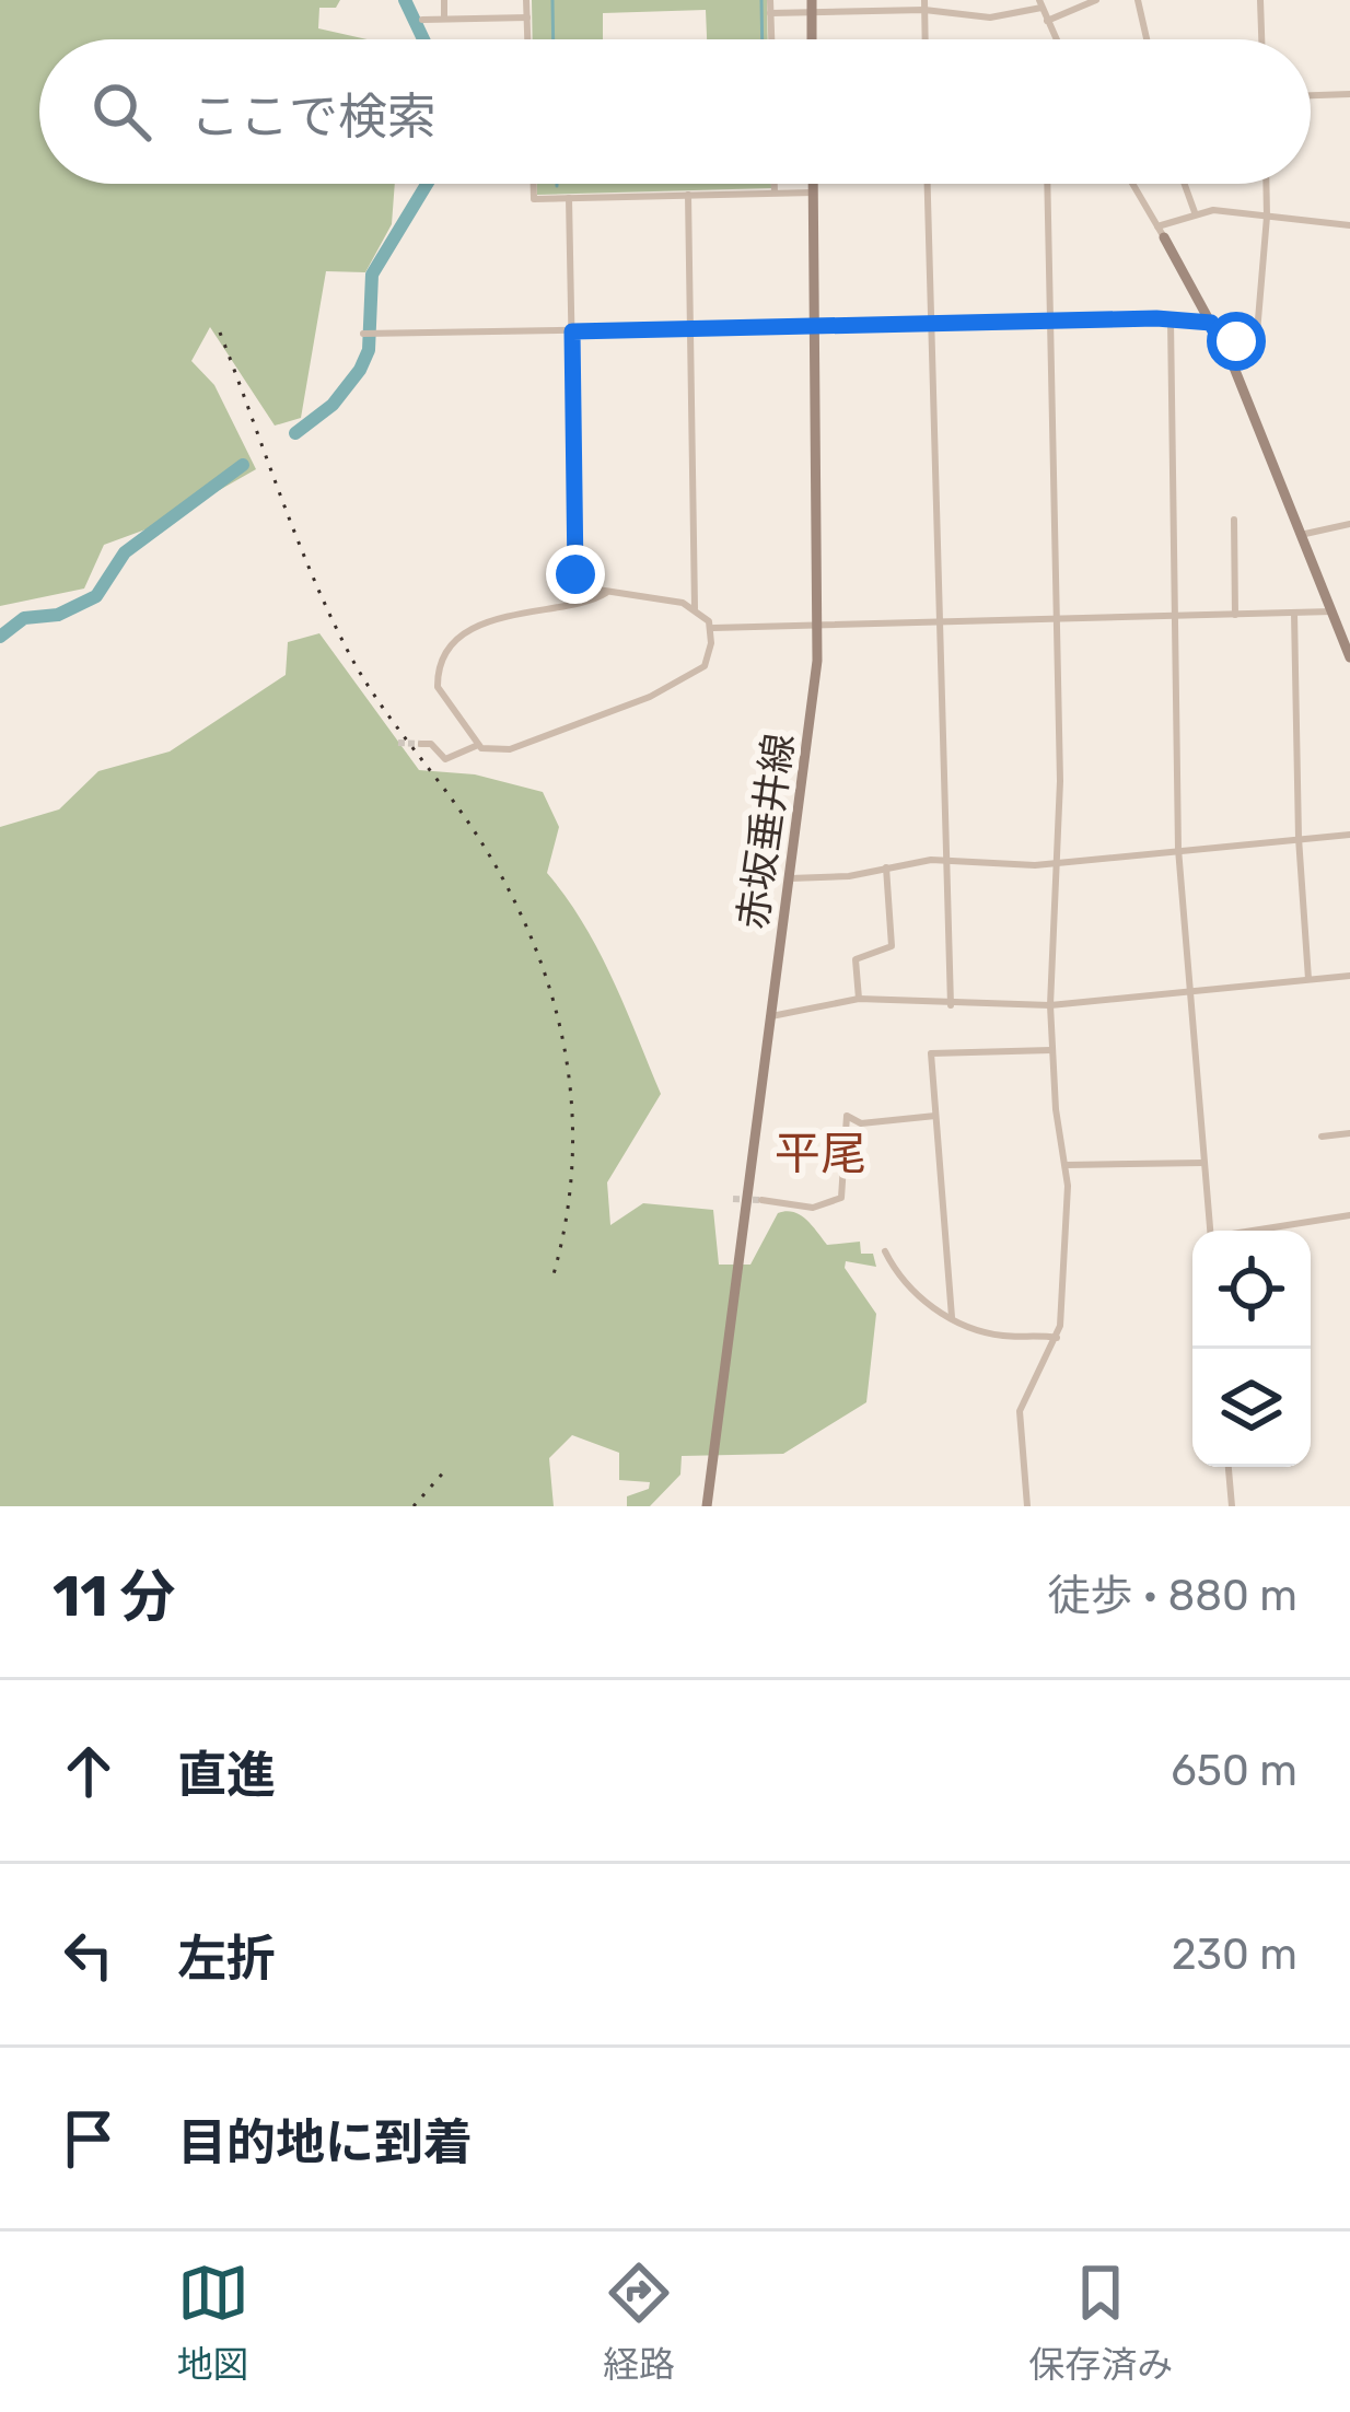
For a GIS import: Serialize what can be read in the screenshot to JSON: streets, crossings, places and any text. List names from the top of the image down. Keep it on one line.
{"streets":{"main road":["赤坂垂井線"]},"districts":["平尾"],"page":{"search":"ここで検索","heading":["11 分","徒歩 · 880 m"],"list":[["直進","650 m"],["左折","230 m"],"目的地に到着"],"nav":["地図","経路","保存済み"]}}
